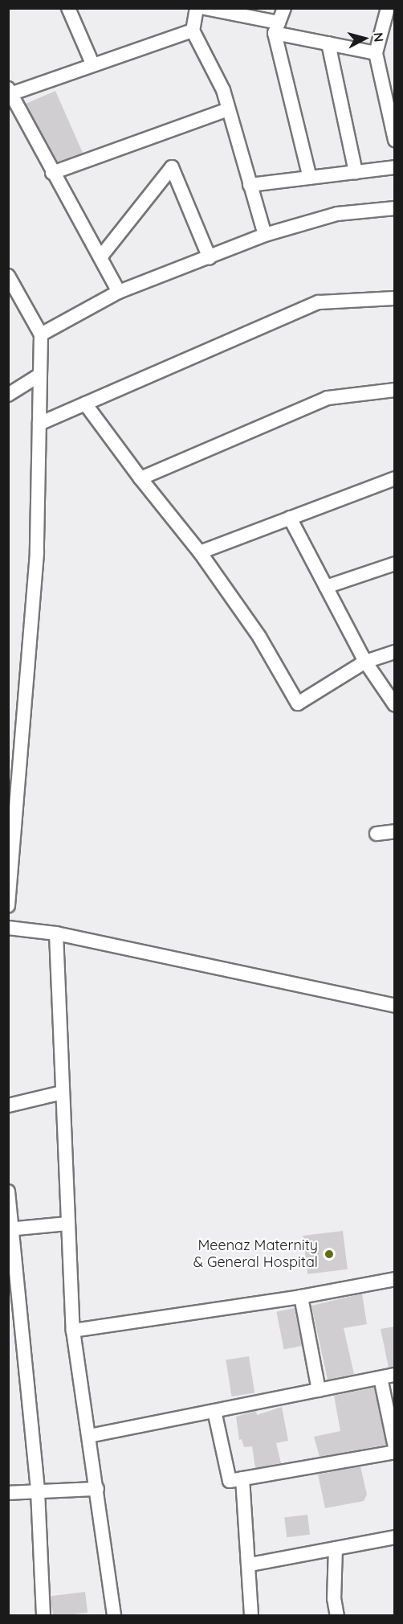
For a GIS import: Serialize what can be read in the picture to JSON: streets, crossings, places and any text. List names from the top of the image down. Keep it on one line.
{"places":["Meenaz Maternity & General Hospital"],"north":"right"}
